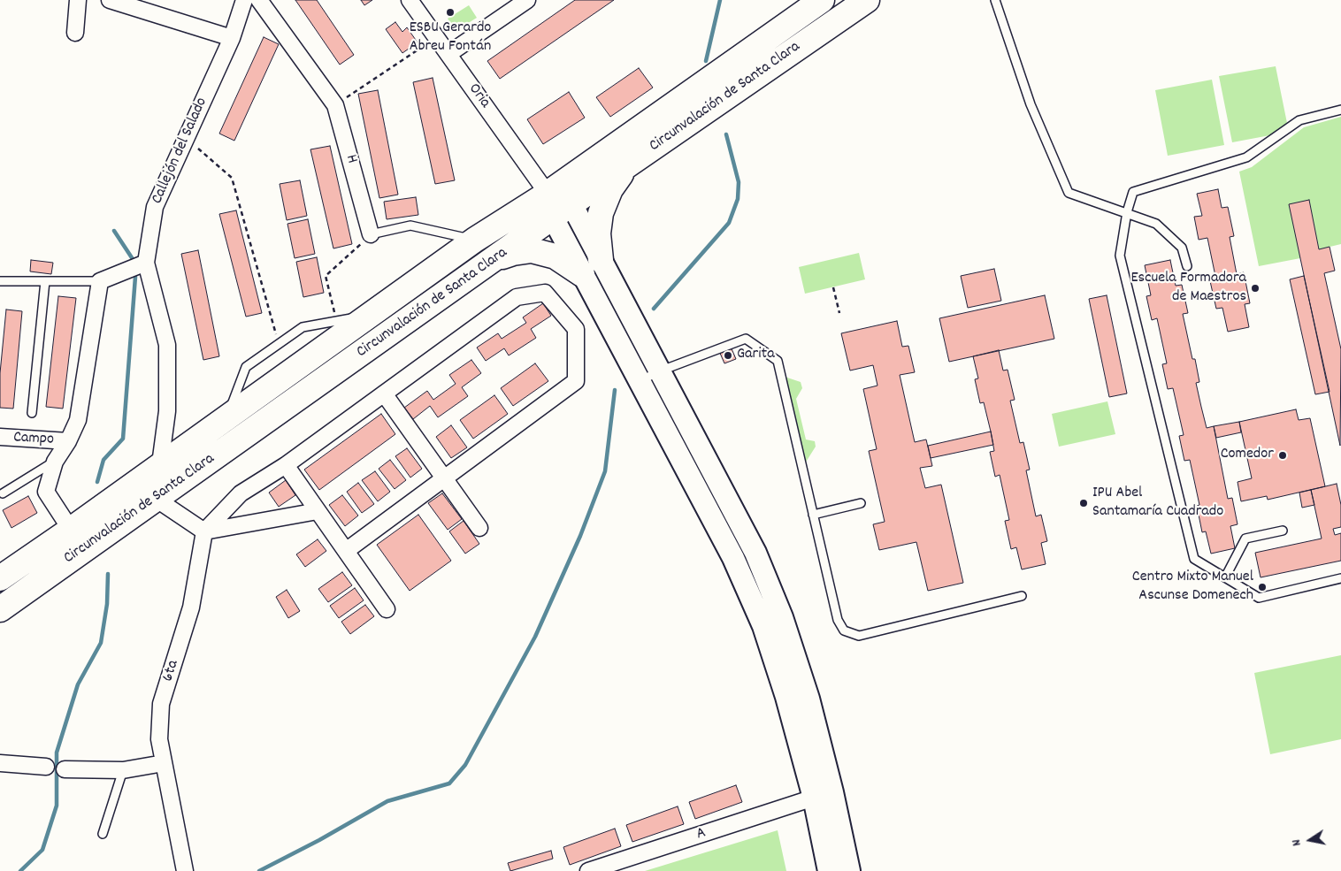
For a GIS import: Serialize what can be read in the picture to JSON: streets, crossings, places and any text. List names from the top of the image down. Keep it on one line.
{"streets":{"highway":["Circunvalación de Santa Clara"],"street":["Oria","Callejón del Salado","H","Campo","6ta","A"]},"crossings":[["Oria","Circunvalación de Santa Clara"],["Circunvalación de Santa Clara","Callejón del Salado"]],"places":["ESBU Gerardo Abreu Fontán","Escuela Formadora de Maestros","Garita","Comedor","IPU Abel Santamaría Cuadrado","Centro Mixto Manuel Ascunse Domenech"],"north":"left"}
